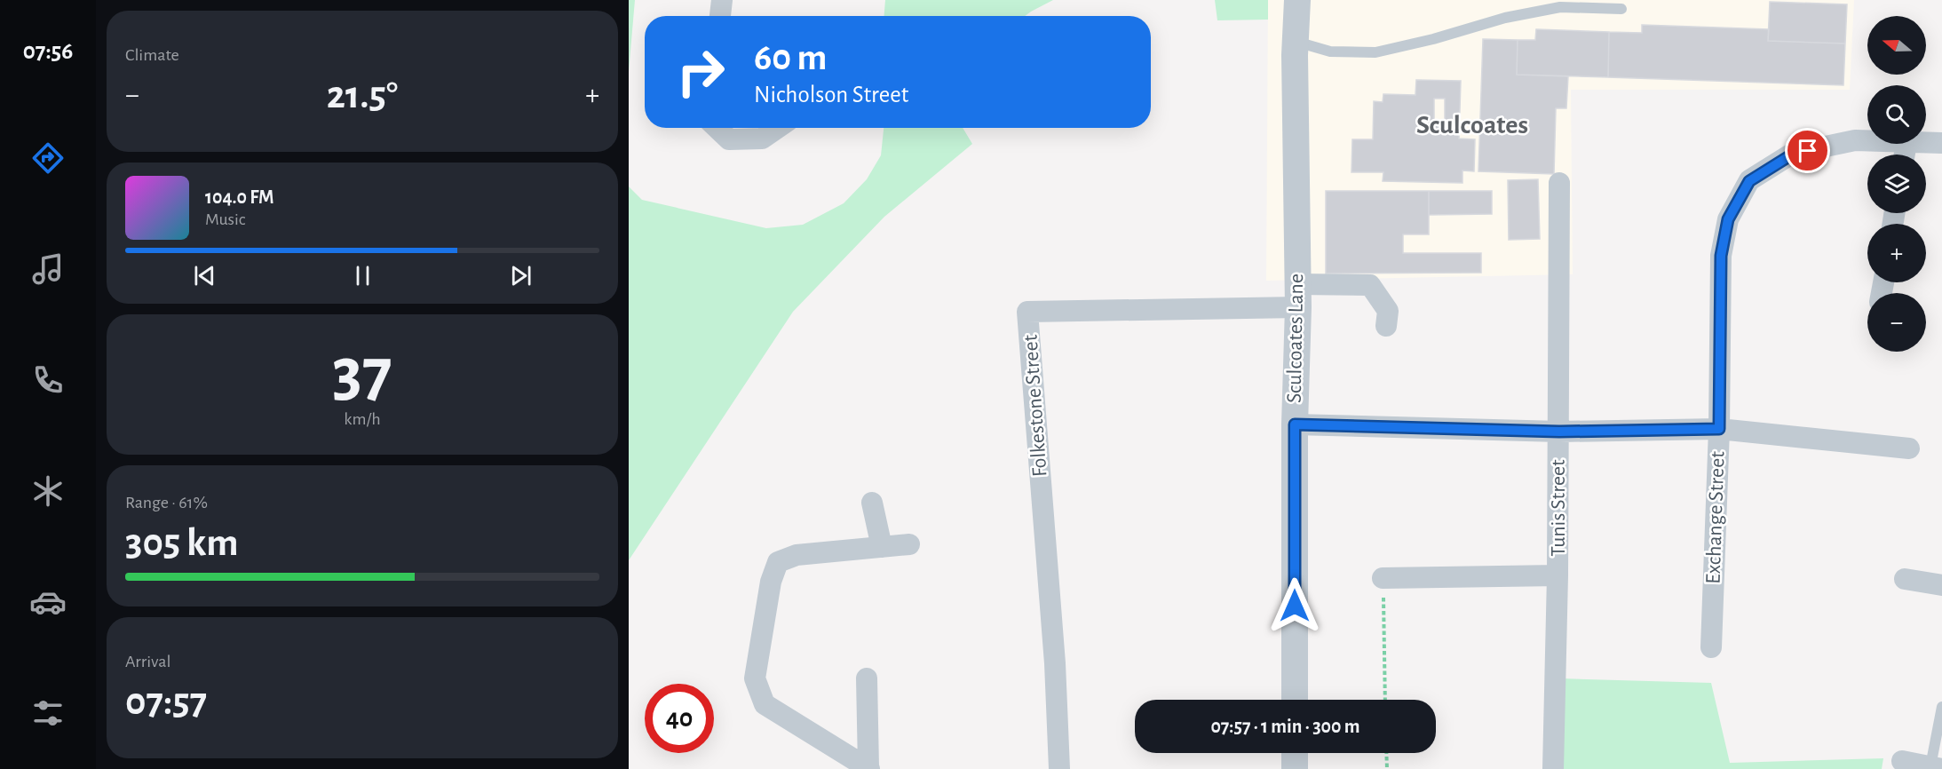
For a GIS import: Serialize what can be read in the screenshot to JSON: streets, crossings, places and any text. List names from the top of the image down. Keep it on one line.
{"streets":{"street":["Sculcoates Lane","Folkestone Street","Tunis Street","Exchange Street"]},"crossings":[["Sculcoates Lane","Folkestone Street"]],"districts":["Sculcoates"],"north":"left","page":{"tabs":"07:56","tile":["Climate",["37","km/h"],["Range · 61%","305 km"],["Arrival","07:57"]],"map_buttons":["+","−"],"turn":["60 m","Nicholson Street"],"heat":["−","21.5°","+"],"song":["104.0 FM","Music"],"limit":"40","trip":"07:57 · 1 min · 300 m"}}
